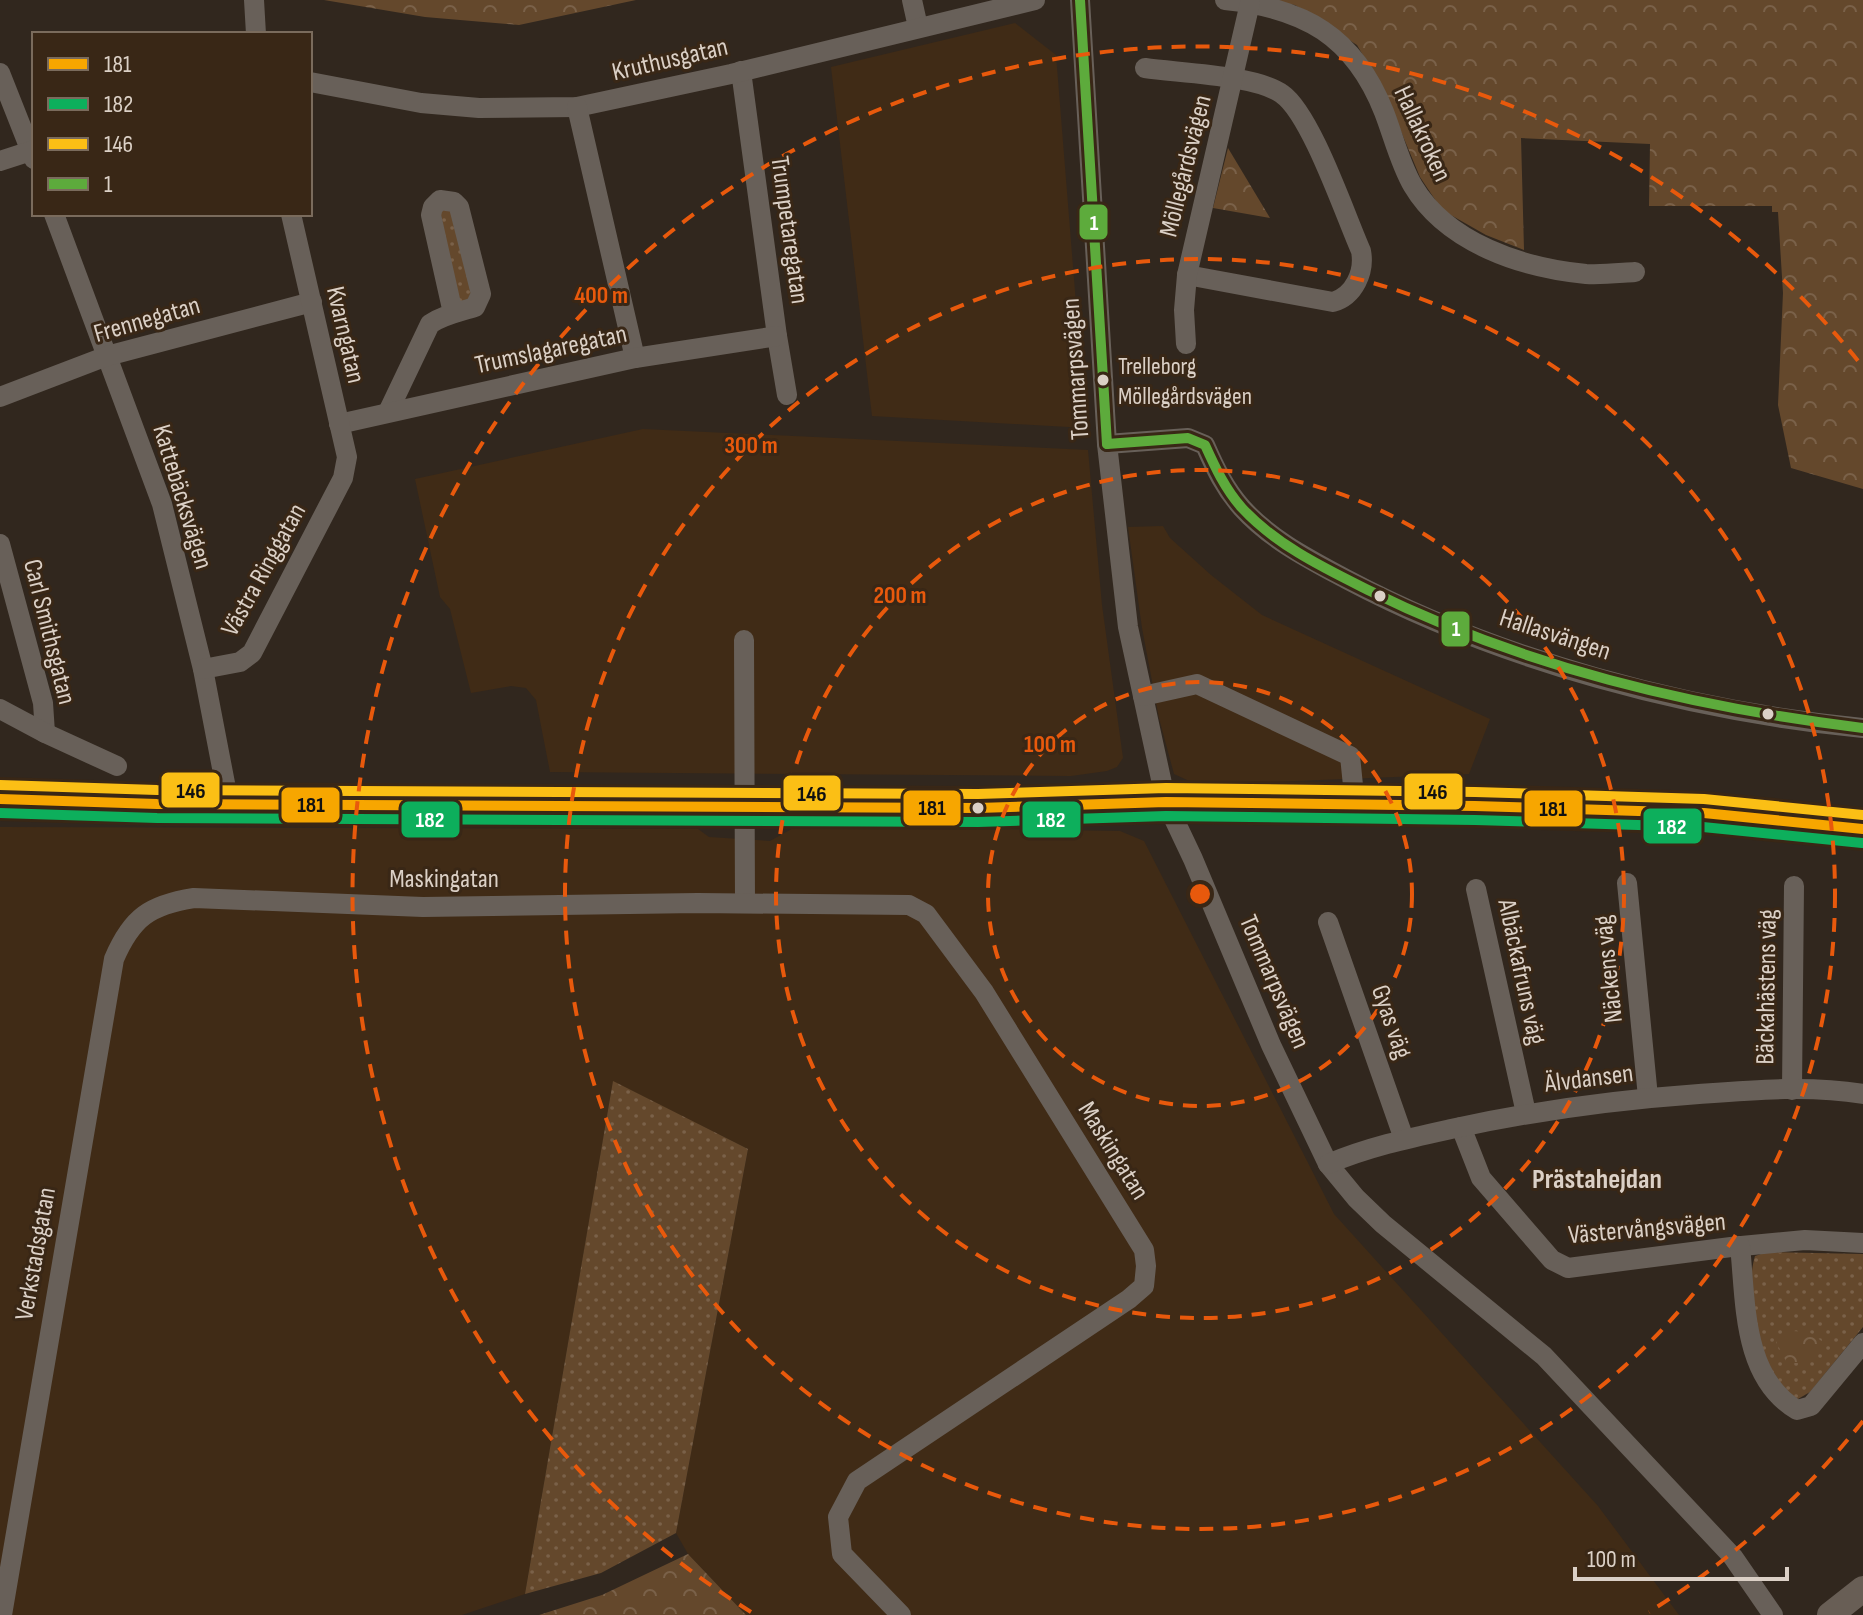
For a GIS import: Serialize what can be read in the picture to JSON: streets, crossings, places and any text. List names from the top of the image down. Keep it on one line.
{"streets":{"street":["Kruthusgatan","Hallakroken","Möllegårdsvägen","Trumpetaregatan","Frennegatan","Kvarngatan","Trumslagaregatan","Tommarpsvägen","Kattebäcksvägen","Västra Ringgatan","Carl Smithsgatan","Hallasvängen","Maskingatan","Näckens väg","Albäckafruns väg","Bäckahästens väg","Gyas väg","Älvdansen","Västervångsvägen","Verkstadsgatan"]},"crossings":[["Kruthusgatan","Trumpetaregatan"],["Hallakroken","Möllegårdsvägen"],["Trumpetaregatan","Trumslagaregatan"],["Frennegatan","Kvarngatan"],["Frennegatan","Kattebäcksvägen"],["Kvarngatan","Trumslagaregatan"],["Kvarngatan","Västra Ringgatan"],["Tommarpsvägen","Hallasvängen"],["Tommarpsvägen","Älvdansen"],["Kattebäcksvägen","Västra Ringgatan"],["Maskingatan","Verkstadsgatan"],["Näckens väg","Älvdansen"],["Albäckafruns väg","Älvdansen"],["Bäckahästens väg","Älvdansen"],["Gyas väg","Älvdansen"],["Älvdansen","Västervångsvägen"]],"districts":["Prästahejdan"],"places":["Trelleborg Möllegårdsvägen"],"lines":["transit line 1","transit line 146","transit line 181","transit line 182"],"legend":["181","182","146","1"],"scale_bar":"100 m","rings":["400 m","300 m","200 m","100 m"]}
